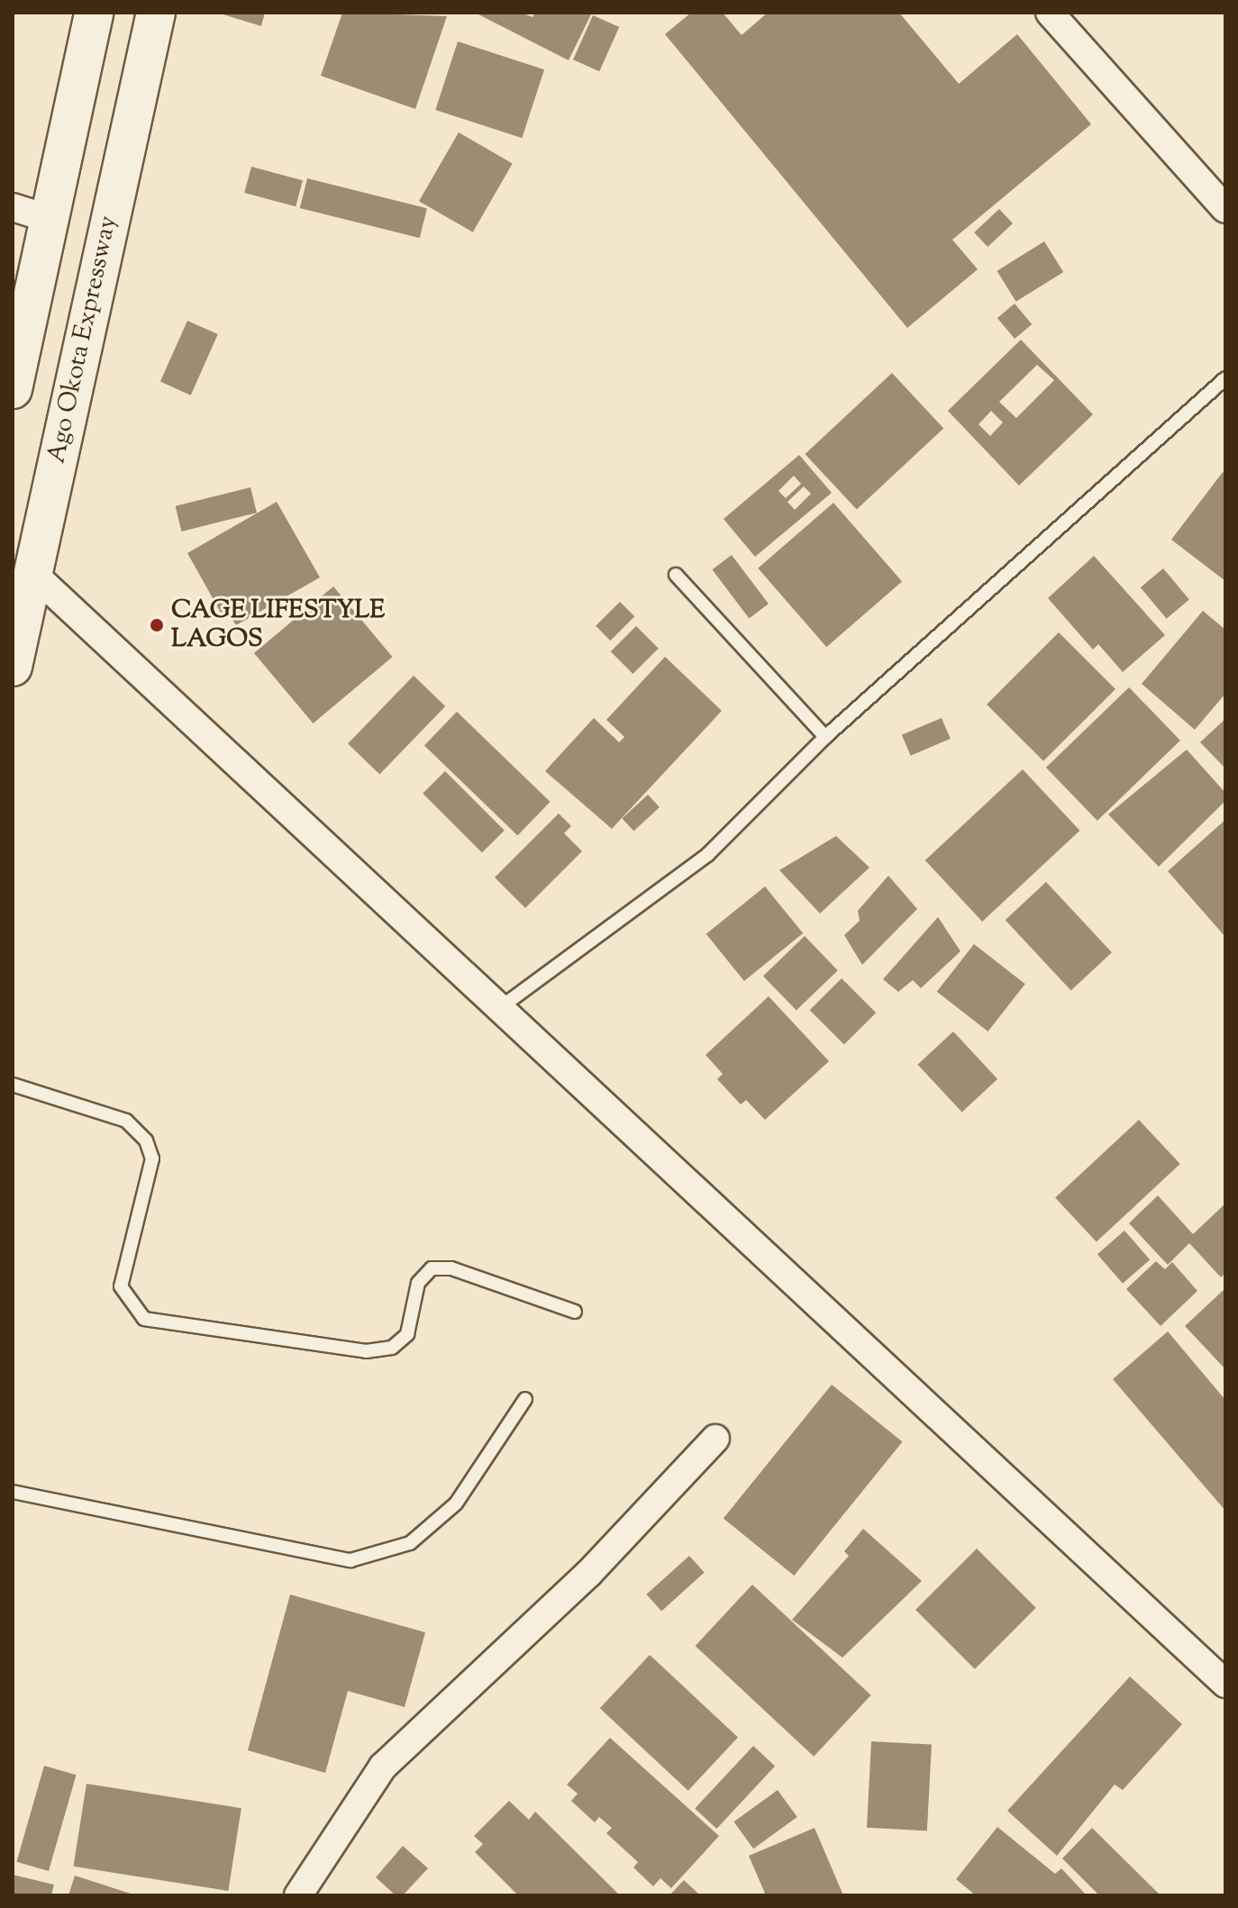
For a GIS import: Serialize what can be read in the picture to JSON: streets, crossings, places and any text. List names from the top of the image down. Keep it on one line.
{"streets":{"main road":["Ago Okota Expressway"]},"places":["CAGE LIFESTYLE LAGOS"]}
